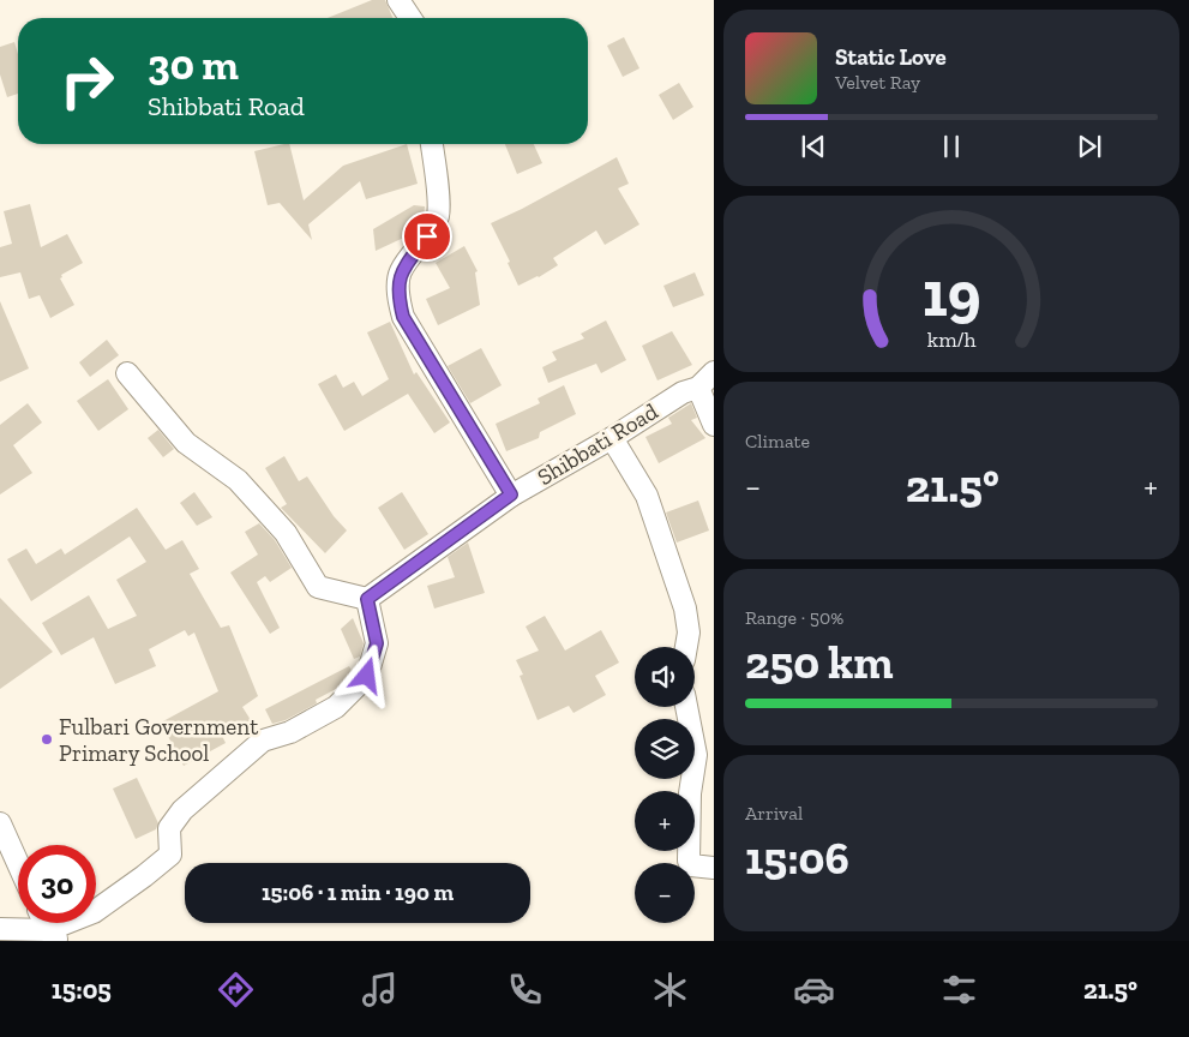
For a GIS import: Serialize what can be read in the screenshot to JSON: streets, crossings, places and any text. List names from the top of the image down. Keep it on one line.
{"streets":{"street":["Shibbati Road"]},"places":["Fulbari Government Primary School"],"page":{"turn":["30 m","Shibbati Road"],"song":["Static Love","Velvet Ray"],"tile":["Climate",["Range · 50%","250 km"],["Arrival","15:06"]],"heat":["−","21.5°","+"],"map_buttons":["+","−"],"limit":"30","trip":"15:06 · 1 min · 190 m","tabs":["15:05","21.5°"],"gauge":["19","km/h"]}}
